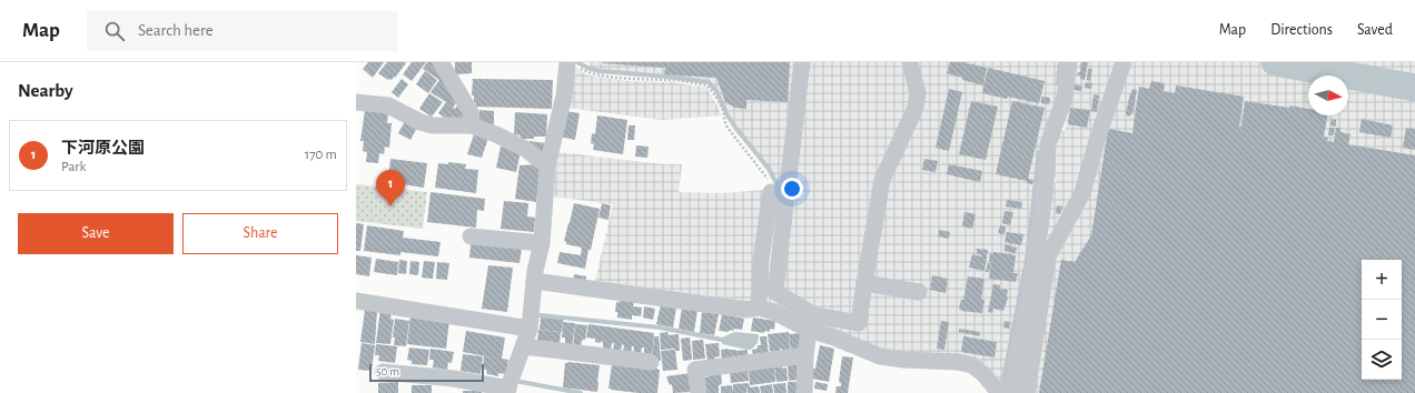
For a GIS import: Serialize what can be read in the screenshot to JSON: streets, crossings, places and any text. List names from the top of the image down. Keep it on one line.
{"scale_bar":"50 m","north":"right","page":{"header":"Map","search":"Search here","nav":["Map","Directions","Saved"],"heading":"Nearby","list":[{"mark":"1","name":"下河原公園","note":"Park","value":"170 m"}],"pins":"1","buttons":["Save","Share"],"map_buttons":["+","−"],"scale":"50 m"}}
